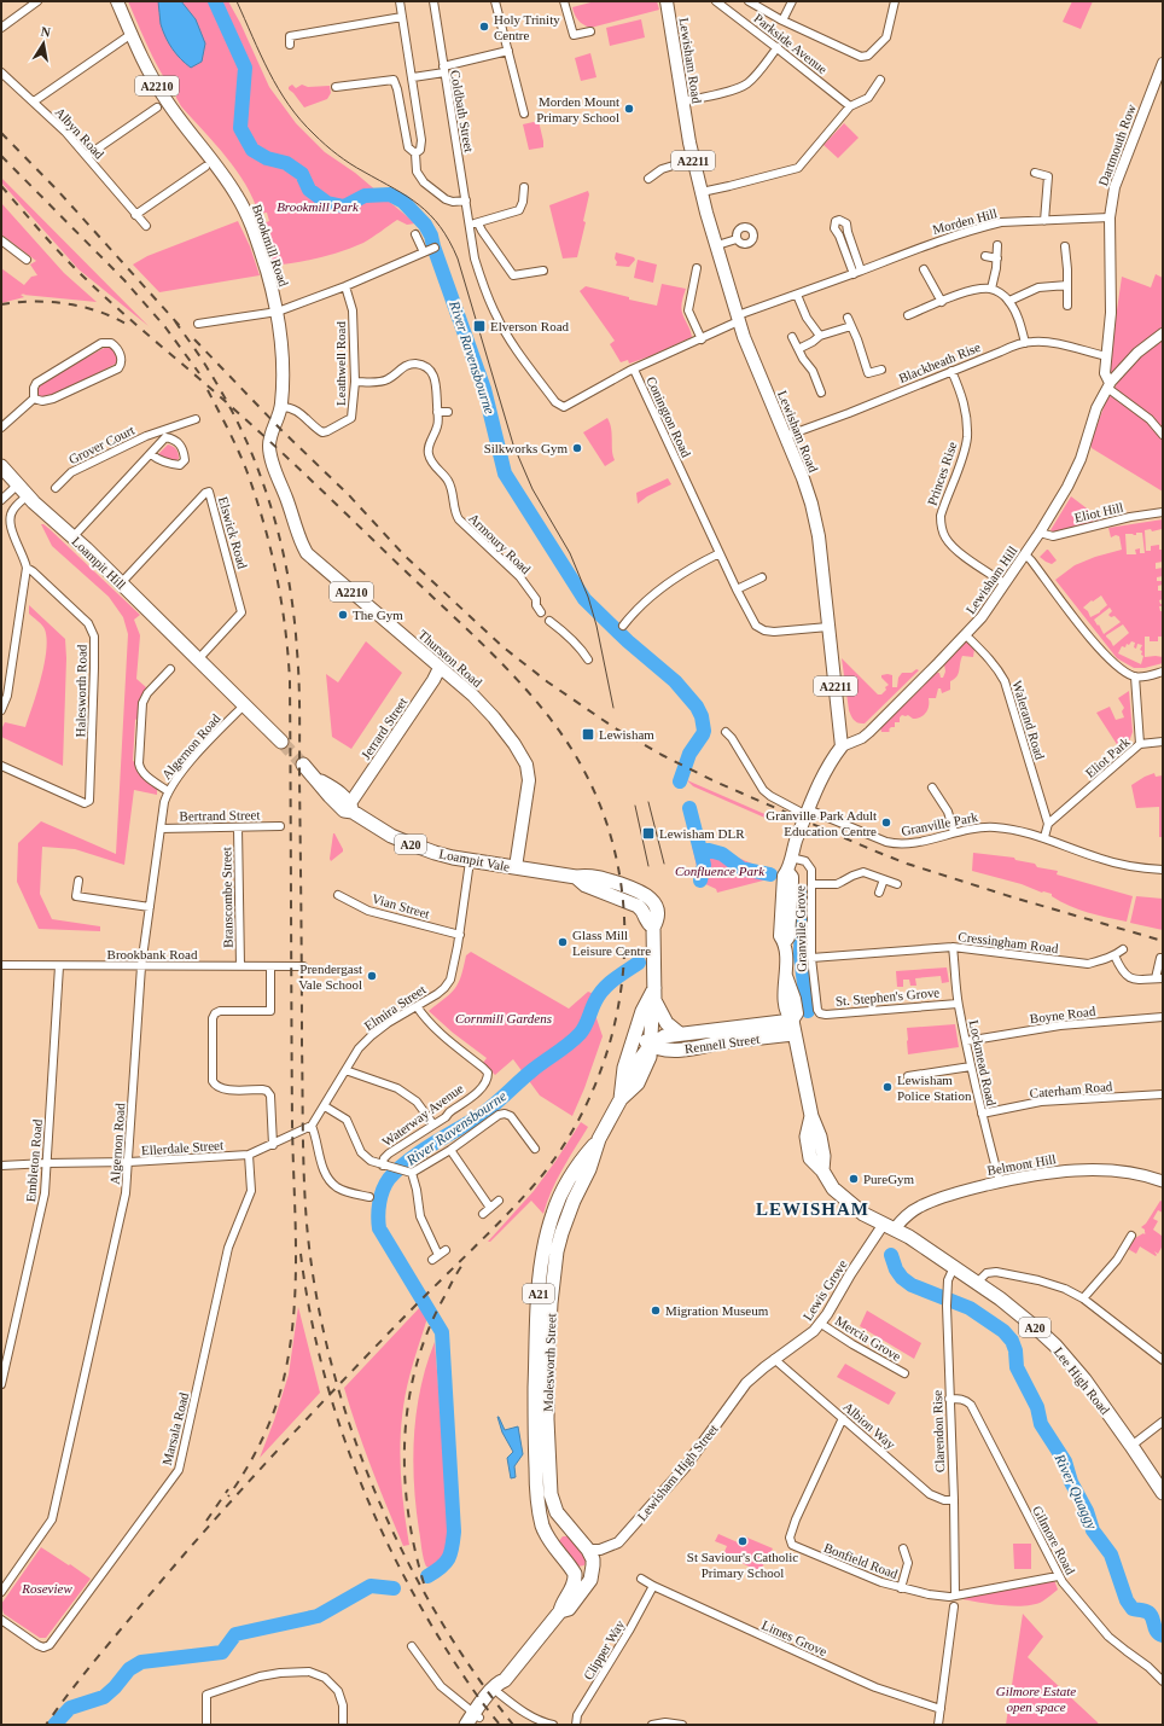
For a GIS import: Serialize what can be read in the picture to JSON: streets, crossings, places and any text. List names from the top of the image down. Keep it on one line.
{"streets":{"highway":["Loampit Hill","A20","Loampit Vale","Rennell Street","A21","Molesworth Street","Lee High Road"],"main road":["Lewisham Road","A2210","A2211","Brookmill Road","Thurston Road","Jerrard Street","Belmont Hill"],"street":["Parkside Avenue","Coldbath Street","Albyn Road","Dartmouth Row","Morden Hill","Blackheath Rise","Leathwell Road","Conington Road","Grover Court","Princes Rise","Eliot Hill","Elswick Road","Armoury Road","Lewisham Hill","Halesworth Road","Walerand Road","Algernon Road","Eliot Park","Bertrand Street","Granville Park","Branscombe Street","Vian Street","Granville Grove","Cressingham Road","Brookbank Road","St. Stephen's Grove","Elmira Street","Boyne Road","Lockmead Road","Caterham Road","Waterway Avenue","Ellerdale Street","Embleton Road","Lewis Grove","Mercia Grove","Albion Way","Marsala Road","Clarendon Rise","Lewisham High Street","Gilmore Road","Bonfield Road","Limes Grove","Clipper Way"]},"crossings":[["Lewisham Road","Morden Hill"],["Lewisham Road","Blackheath Rise"],["Lewisham Road","Conington Road"],["Lewisham Road","Lewisham Hill"],["Coldbath Street","Conington Road"],["Dartmouth Row","Morden Hill"],["Dartmouth Row","Blackheath Rise"],["Morden Hill","Conington Road"],["Brookmill Road","Leathwell Road"],["Brookmill Road","Thurston Road"],["Blackheath Rise","Princes Rise"],["Leathwell Road","Armoury Road"],["Princes Rise","Lewisham Hill"],["Eliot Hill","Lewisham Hill"],["Elswick Road","Loampit Hill"],["Lewisham Hill","Walerand Road"],["Thurston Road","Jerrard Street"],["Thurston Road","Loampit Vale"],["Walerand Road","Eliot Park"],["Jerrard Street","Loampit Vale"],["Algernon Road","Bertrand Street"],["Algernon Road","Brookbank Road"],["Algernon Road","Ellerdale Street"],["Eliot Park","Granville Park"],["Bertrand Street","Branscombe Street"],["A20","Rennell Street"],["A20","Belmont Hill"],["A20","Lewis Grove"],["A20","Lee High Road"],["Loampit Vale","Elmira Street"],["Loampit Vale","Rennell Street"],["Branscombe Street","Brookbank Road"],["Vian Street","Elmira Street"],["Granville Grove","Cressingham Road"],["Granville Grove","St. Stephen's Grove"],["Cressingham Road","Lockmead Road"],["Brookbank Road","Embleton Road"],["St. Stephen's Grove","Lockmead Road"],["Elmira Street","Waterway Avenue"],["Elmira Street","Ellerdale Street"],["Elmira Street","Marsala Road"],["Boyne Road","Lockmead Road"],["Rennell Street","Molesworth Street"],["Lockmead Road","Caterham Road"],["Lockmead Road","Belmont Hill"],["Ellerdale Street","Embleton Road"],["Ellerdale Street","Marsala Road"],["Belmont Hill","Lewis Grove"],["Belmont Hill","Lee High Road"],["Lewis Grove","Mercia Grove"],["Lewis Grove","Lee High Road"],["Lewis Grove","Albion Way"],["Lewis Grove","Lewisham High Street"],["A21","Molesworth Street"],["Molesworth Street","Lewisham High Street"],["Lee High Road","Clarendon Rise"],["Albion Way","Clarendon Rise"],["Albion Way","Bonfield Road"],["Clarendon Rise","Gilmore Road"],["Clarendon Rise","Bonfield Road"],["Gilmore Road","Bonfield Road"],["Limes Grove","Clipper Way"]],"districts":["LEWISHAM"],"water":["River Ravensbourne","River Quaggy"],"parks":["Brookmill Park","Confluence Park","Cornmill Gardens","Roseview","Gilmore Estate open space"],"places":{"other":["Holy Trinity Centre","Morden Mount Primary School","Silkworks Gym","The Gym","Granville Park Adult Education Centre","Glass Mill Leisure Centre","Prendergast Vale School","Lewisham Police Station","PureGym","Migration Museum","St Saviour's Catholic Primary School"],"transit":["Elverson Road","Lewisham","Lewisham DLR"]},"north":"top"}
